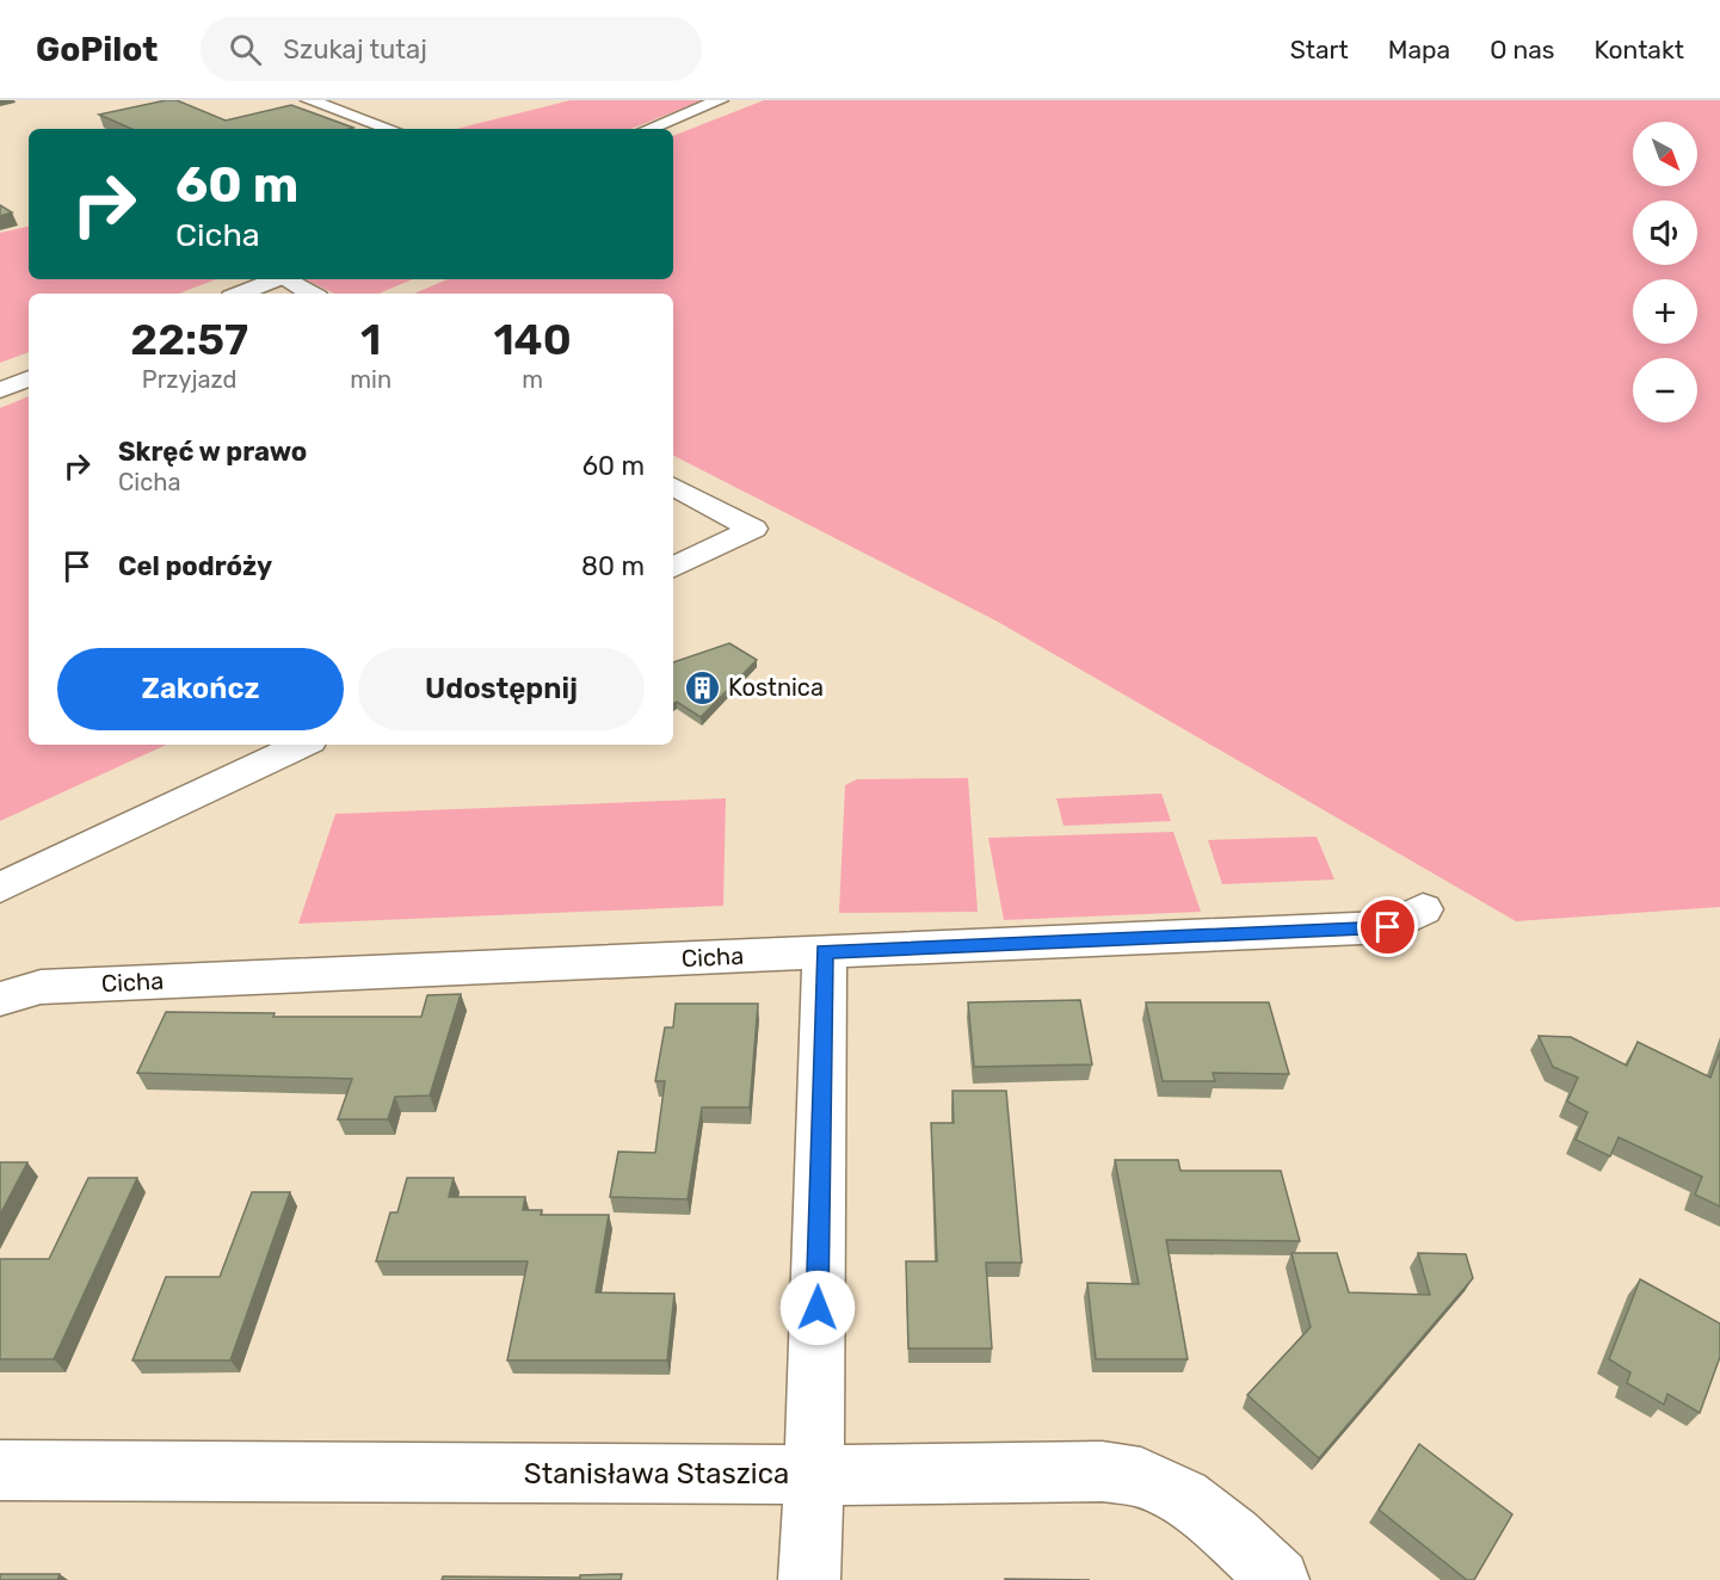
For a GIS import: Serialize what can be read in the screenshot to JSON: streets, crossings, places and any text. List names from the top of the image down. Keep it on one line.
{"streets":{"street":["Cicha","Stanisława Staszica"]},"places":{"building":["Kostnica"]},"north":"bottom right","page":{"header":"GoPilot","search":"Szukaj tutaj","nav":["Start","Mapa","O nas","Kontakt"],"map_buttons":["+","−"],"turn":["60 m","Cicha"],"eta":["22:57","Przyjazd","1","min","140","m"],"list":[{"name":"Skręć w prawo","note":"Cicha","value":"60 m"},{"name":"Cel podróży","value":"80 m"}],"buttons":["Zakończ","Udostępnij"]}}
